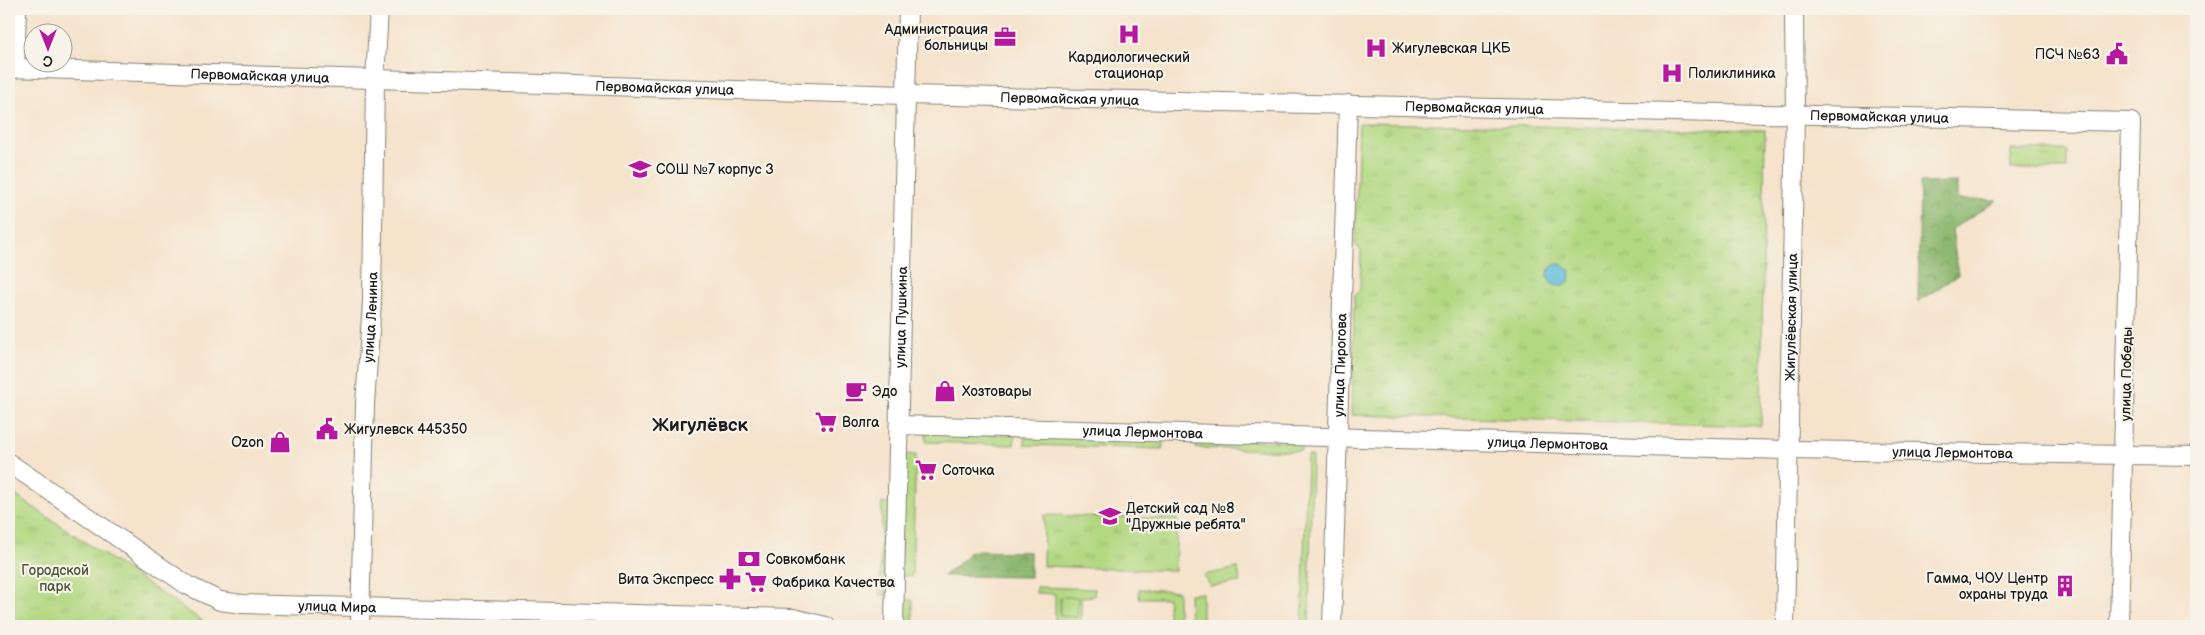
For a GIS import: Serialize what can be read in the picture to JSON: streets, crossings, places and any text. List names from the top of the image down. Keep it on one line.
{"streets":{"street":["Первомайская улица","улица Пушкина","улица Ленина","Жигулёвская улица","улица Пирогова","улица Победы","улица Лермонтова","улица Мира"]},"crossings":[["Первомайская улица","улица Пушкина"],["Первомайская улица","улица Ленина"],["Первомайская улица","Жигулёвская улица"],["Первомайская улица","улица Пирогова"],["Первомайская улица","улица Победы"],["улица Пушкина","улица Лермонтова"],["улица Ленина","улица Мира"],["Жигулёвская улица","улица Лермонтова"],["улица Пирогова","улица Лермонтова"],["улица Победы","улица Лермонтова"]],"districts":["Жигулёвск"],"parks":["Городской парк"],"places":{"hospital":["Кардиологический стационар","Жигулевская ЦКБ","Поликлиника"],"office":["Администрация больницы"],"public building":["ПСЧ №63","Жигулевск 445350"],"school or university":["СОШ №7 корпус 3","Детский сад №8 \"Дружные ребята\""],"cafe":["Эдо"],"shop":["Хозтовары","Ozon"],"supermarket":["Волга","Соточка","Фабрика Качества"],"bank":["Совкомбанк"],"pharmacy":["Вита Экспресс"],"building":["Гамма, ЧОУ Центр охраны труда"]},"north":"bottom"}
